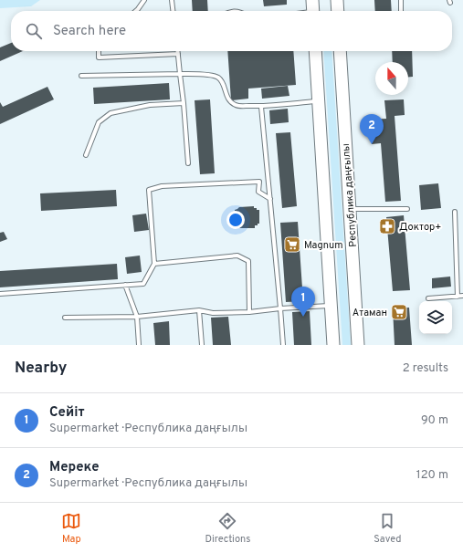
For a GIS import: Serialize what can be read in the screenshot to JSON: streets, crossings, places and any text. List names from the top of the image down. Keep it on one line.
{"streets":{"main road":["Республика даңғылы"]},"places":{"pharmacy":["Доктор+"],"supermarket":["Magnum","Атаман"]},"north":"top","page":{"search":"Search here","pins":["2","1"],"heading":["Nearby","2 results"],"list":[{"mark":"1","name":"Сейіт","note":"Supermarket · Республика даңғылы","value":"90 m"},{"mark":"2","name":"Мереке","note":"Supermarket · Республика даңғылы","value":"120 m"}],"nav":["Map","Directions","Saved"]}}
